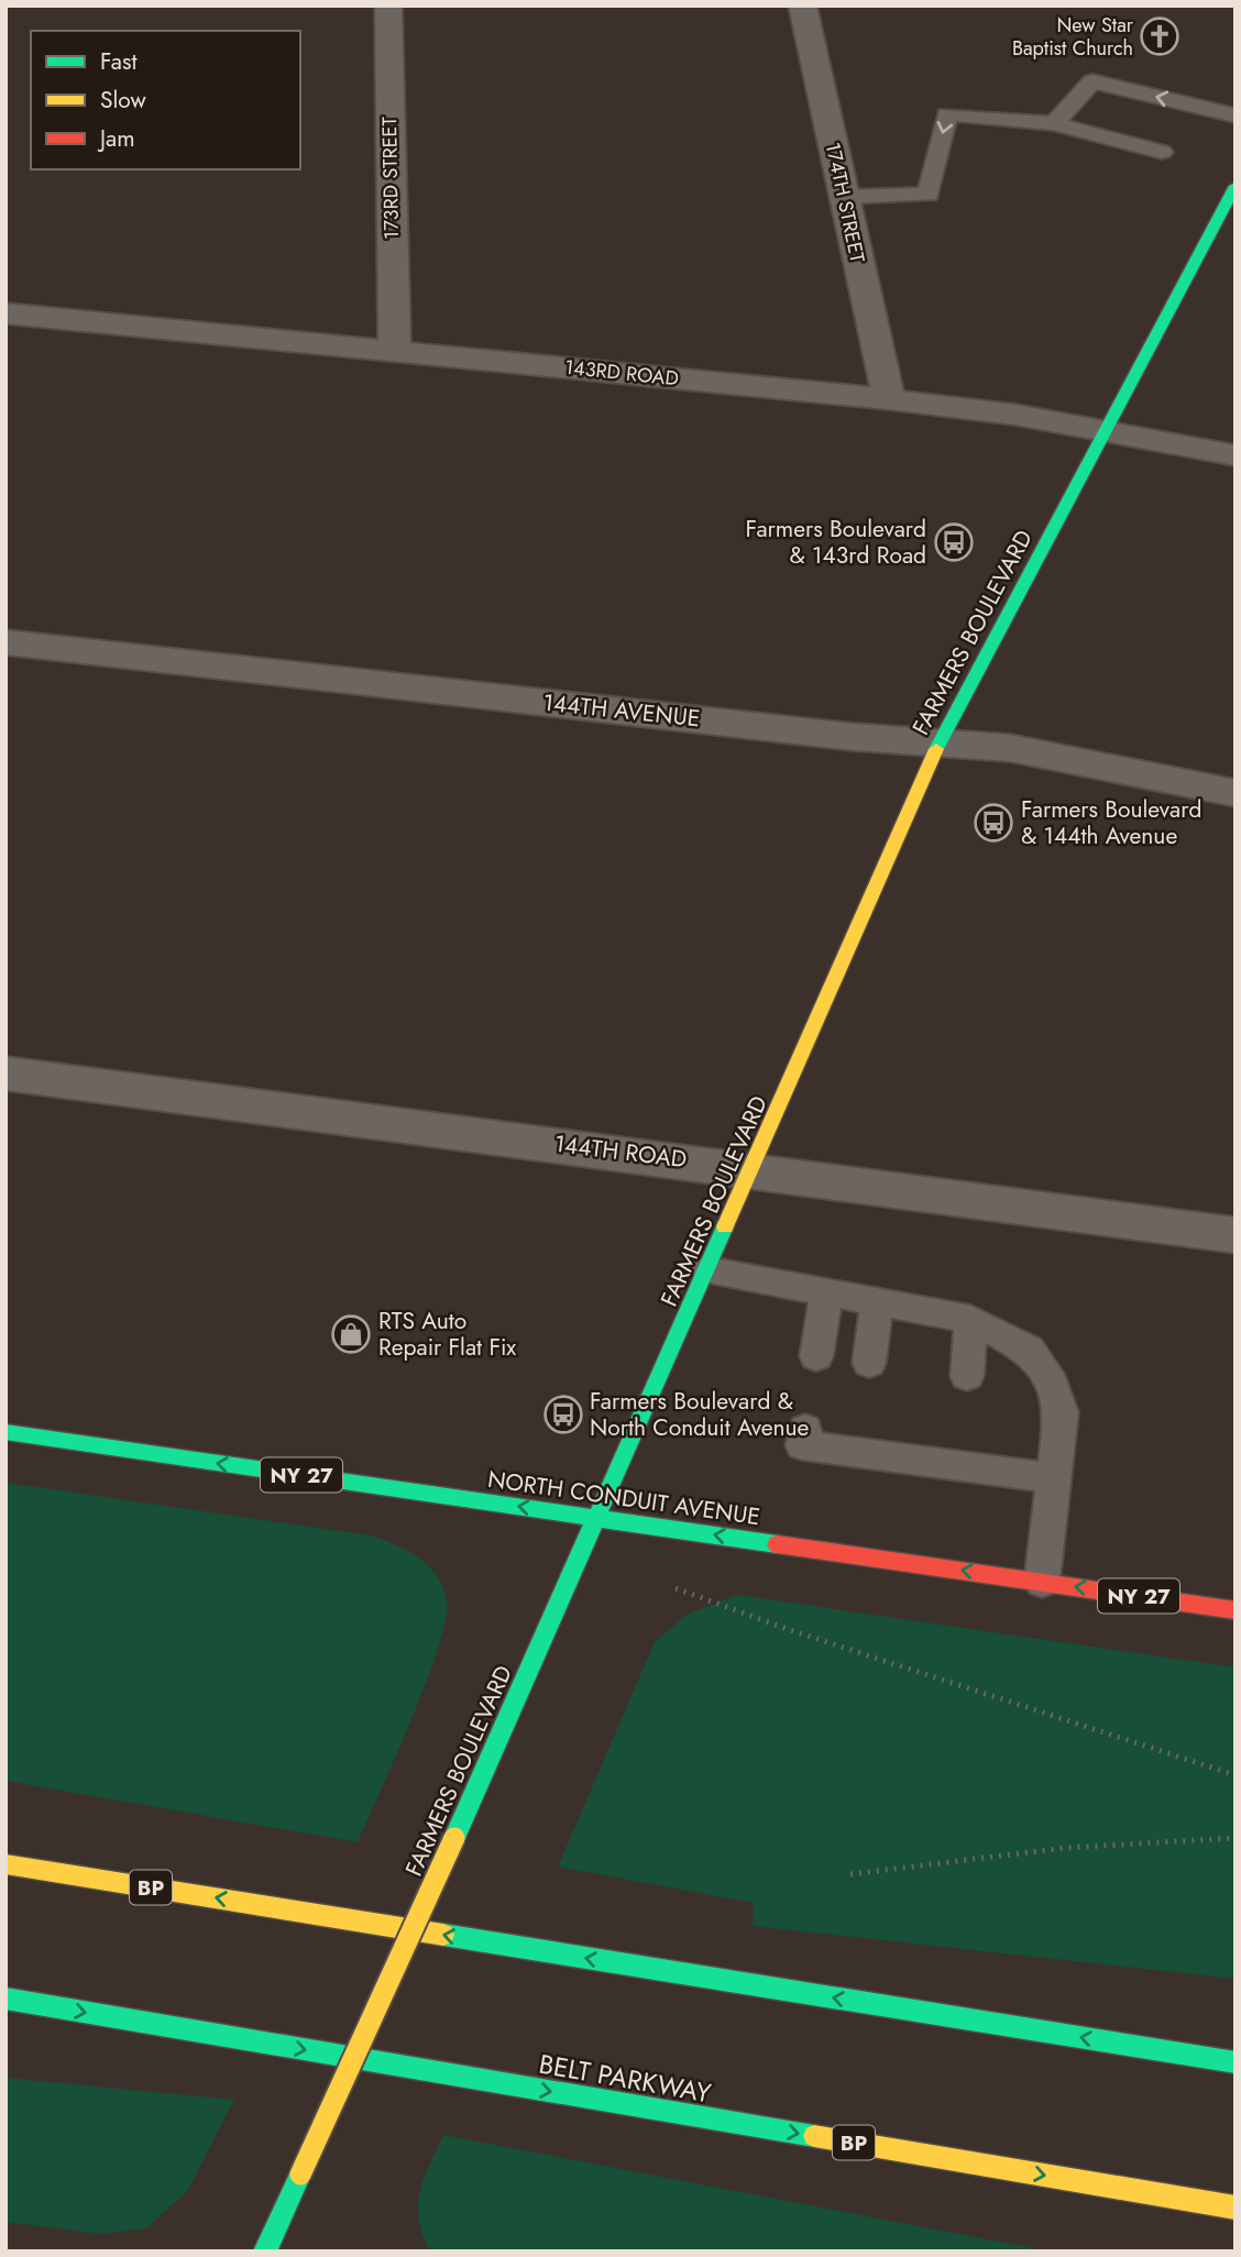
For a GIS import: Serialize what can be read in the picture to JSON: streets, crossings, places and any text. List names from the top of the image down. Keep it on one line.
{"streets":{"main road":["FARMERS BOULEVARD","NY 27","NORTH CONDUIT AVENUE","BP","BELT PARKWAY"],"street":["173RD STREET","174TH STREET","143RD ROAD","144TH AVENUE","144TH ROAD"]},"crossings":[["173RD STREET","143RD ROAD"],["174TH STREET","143RD ROAD"],["143RD ROAD","FARMERS BOULEVARD"],["FARMERS BOULEVARD","144TH AVENUE"],["FARMERS BOULEVARD","144TH ROAD"],["FARMERS BOULEVARD","NORTH CONDUIT AVENUE"]],"one_way":["NORTH CONDUIT AVENUE"],"places":{"church":["New Star Baptist Church"],"bus stop":["Farmers Boulevard & 143rd Road","Farmers Boulevard & 144th Avenue","Farmers Boulevard & North Conduit Avenue"],"shop":["RTS Auto Repair Flat Fix"]},"legend":["Fast","Slow","Jam"]}
